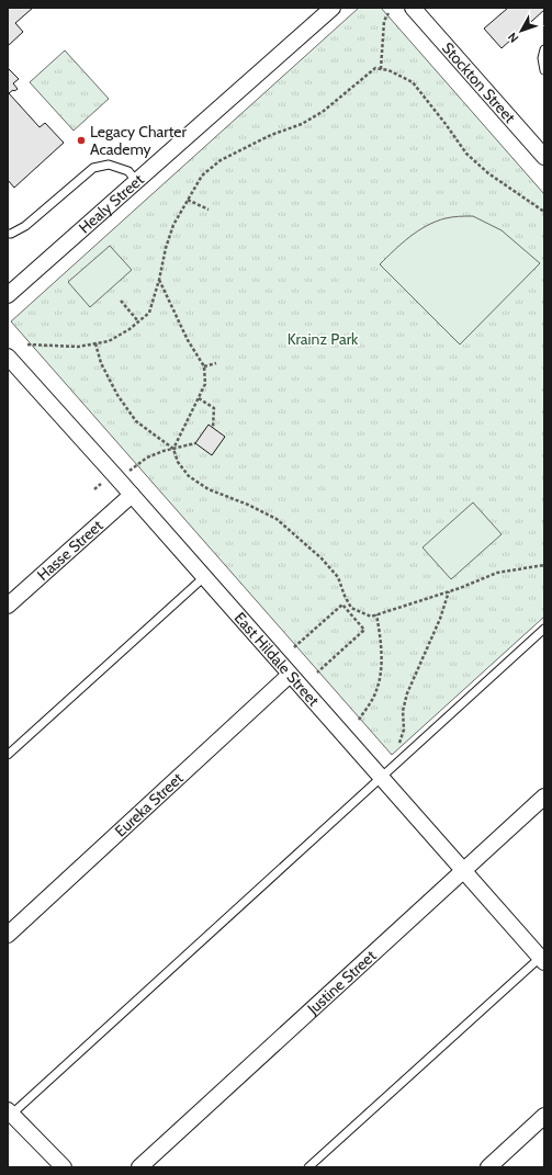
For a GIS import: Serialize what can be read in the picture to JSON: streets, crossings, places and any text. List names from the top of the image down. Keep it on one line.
{"streets":{"street":["Stockton Street","Healy Street","Hasse Street","East Hildale Street","Eureka Street","Justine Street"]},"crossings":[["Hasse Street","East Hildale Street"],["East Hildale Street","Eureka Street"],["East Hildale Street","Justine Street"]],"parks":["Krainz Park"],"places":["Legacy Charter Academy"],"north":"bottom left"}
